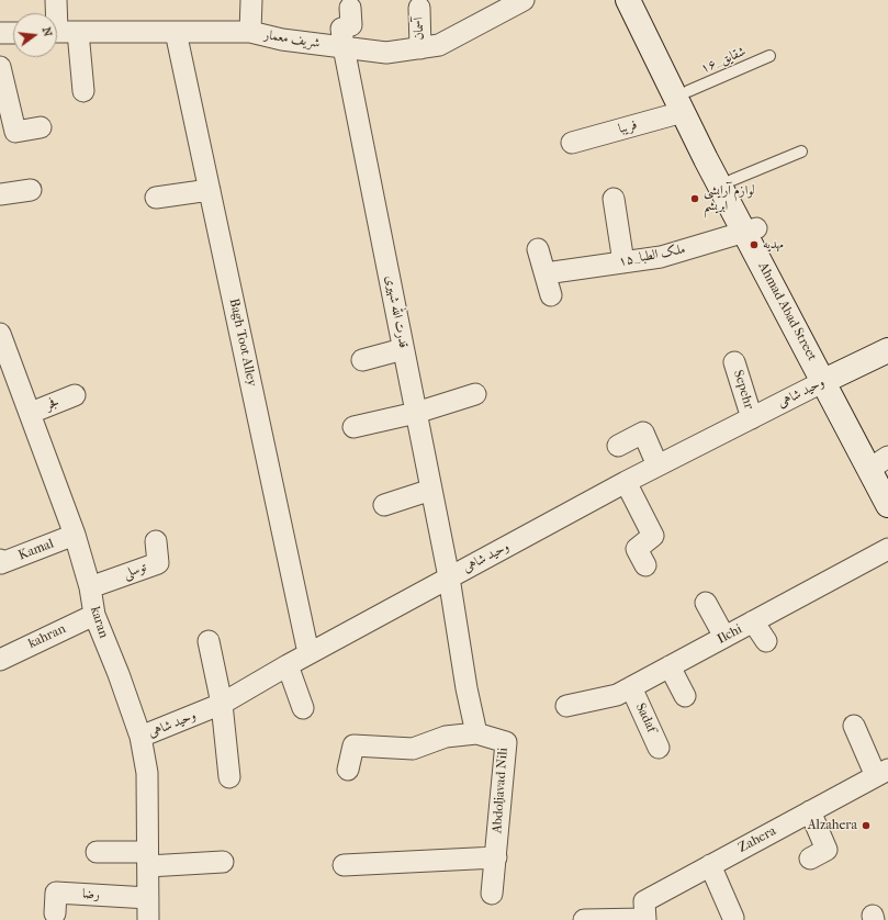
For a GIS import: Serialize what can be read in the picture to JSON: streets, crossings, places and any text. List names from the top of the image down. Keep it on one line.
{"streets":{"main road":["Ahmad Abad Street"],"street":["آسمان","شریف معمار","فریبا","۱۵_ملک الطبا","قدرت الله شهیری","Bagh Toot Alley","Sepehr","وحید شاهی","فجر","Kamal","توسلی","karan","Ilchi","kahran","Sadaf","Abdoljavad Nili","Zahera","رضا"],"lane":["۱۶_شقایق"]},"crossings":[["آسمان","شریف معمار"],["شریف معمار","قدرت الله شهیری"],["شریف معمار","Bagh Toot Alley"],["۱۶_شقایق","فریبا"],["۱۶_شقایق","Ahmad Abad Street"],["فریبا","Ahmad Abad Street"],["۱۵_ملک الطبا","Ahmad Abad Street"],["قدرت الله شهیری","وحید شاهی"],["Ahmad Abad Street","وحید شاهی"],["Bagh Toot Alley","وحید شاهی"],["Sepehr","وحید شاهی"],["وحید شاهی","karan"],["فجر","karan"],["Kamal","karan"],["توسلی","karan"],["karan","kahran"],["karan","رضا"],["Ilchi","Sadaf"]],"places":["لوازم آرایشی ابریشم","مهدیه","Alzahera"],"north":"right"}
